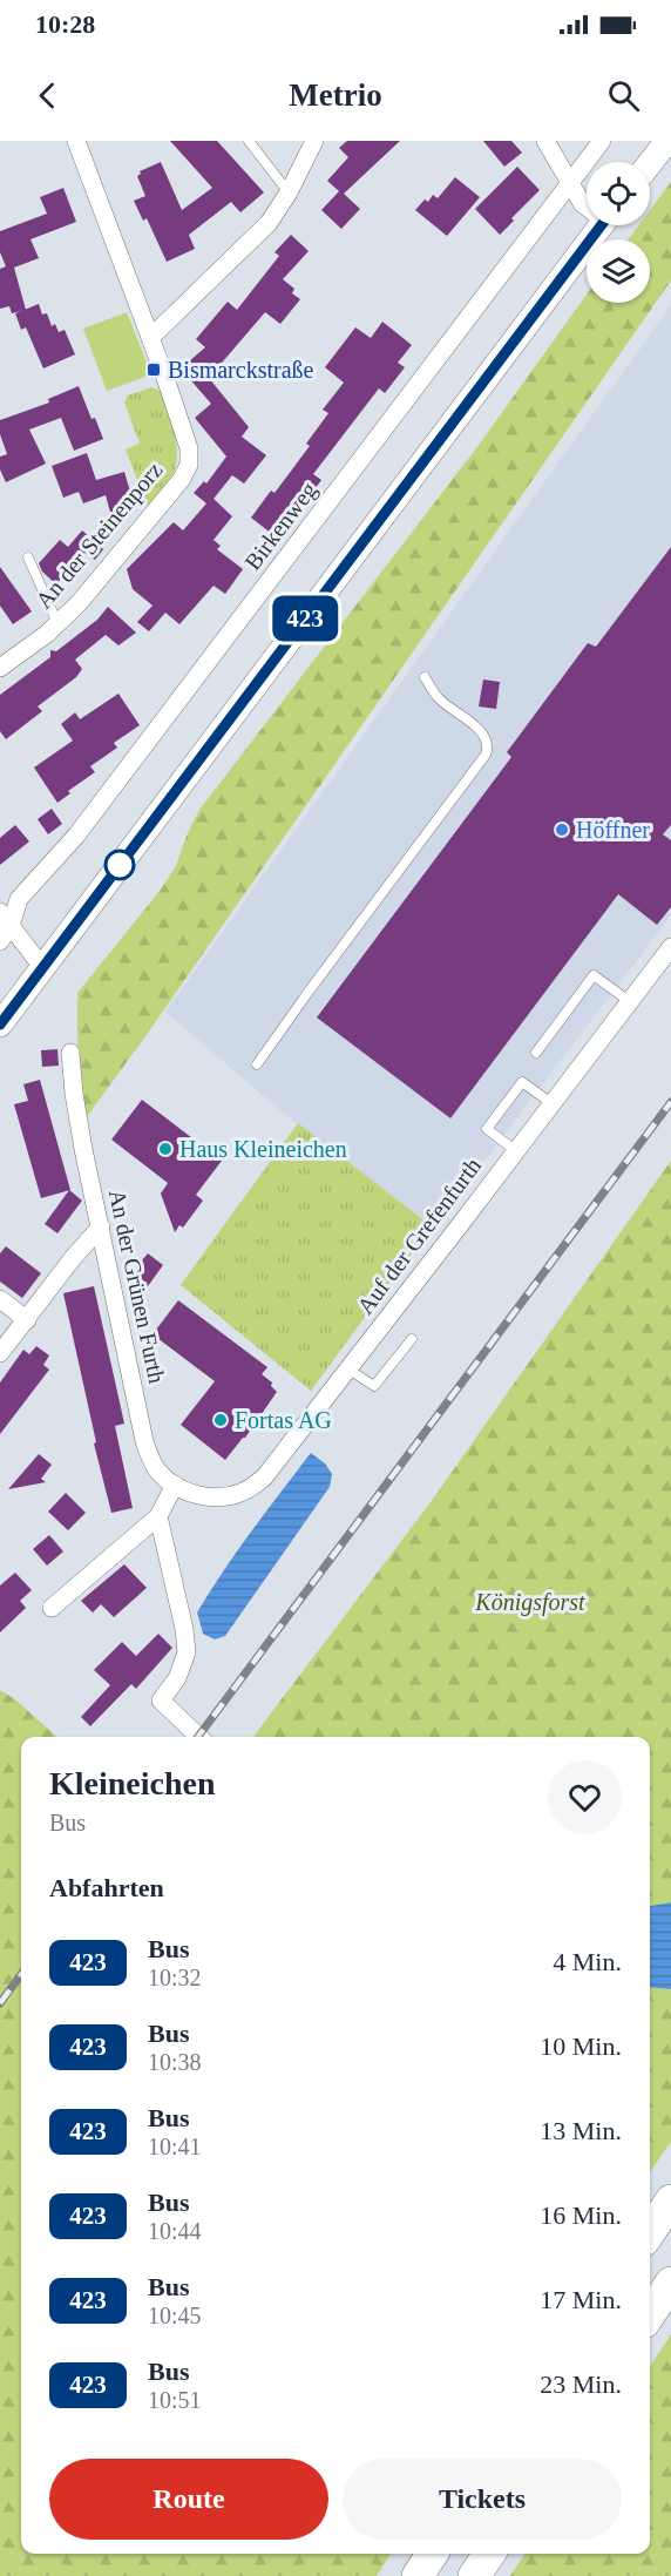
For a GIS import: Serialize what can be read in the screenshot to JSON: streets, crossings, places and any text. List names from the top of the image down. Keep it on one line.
{"streets":{"street":["Birkenweg","An der Steinenporz","Auf der Grefenfurth","An der Grünen Furth"]},"crossings":[["Auf der Grefenfurth","An der Grünen Furth"]],"parks":["Königsforst"],"places":{"transit":["Bismarckstraße"],"other":["Höffner","Haus Kleineichen","Fortas AG"]},"lines":["bus line 423"],"page":{"status":"10:28","header":"Metrio","on_map":"423","heading":[["Kleineichen","Bus"],"Abfahrten"],"list":[{"mark":"423","name":"Bus","note":"10:32","value":"4 Min."},{"mark":"423","name":"Bus","note":"10:38","value":"10 Min."},{"mark":"423","name":"Bus","note":"10:41","value":"13 Min."},{"mark":"423","name":"Bus","note":"10:44","value":"16 Min."},{"mark":"423","name":"Bus","note":"10:45","value":"17 Min."},{"mark":"423","name":"Bus","note":"10:51","value":"23 Min."}],"buttons":["Route","Tickets"]}}
